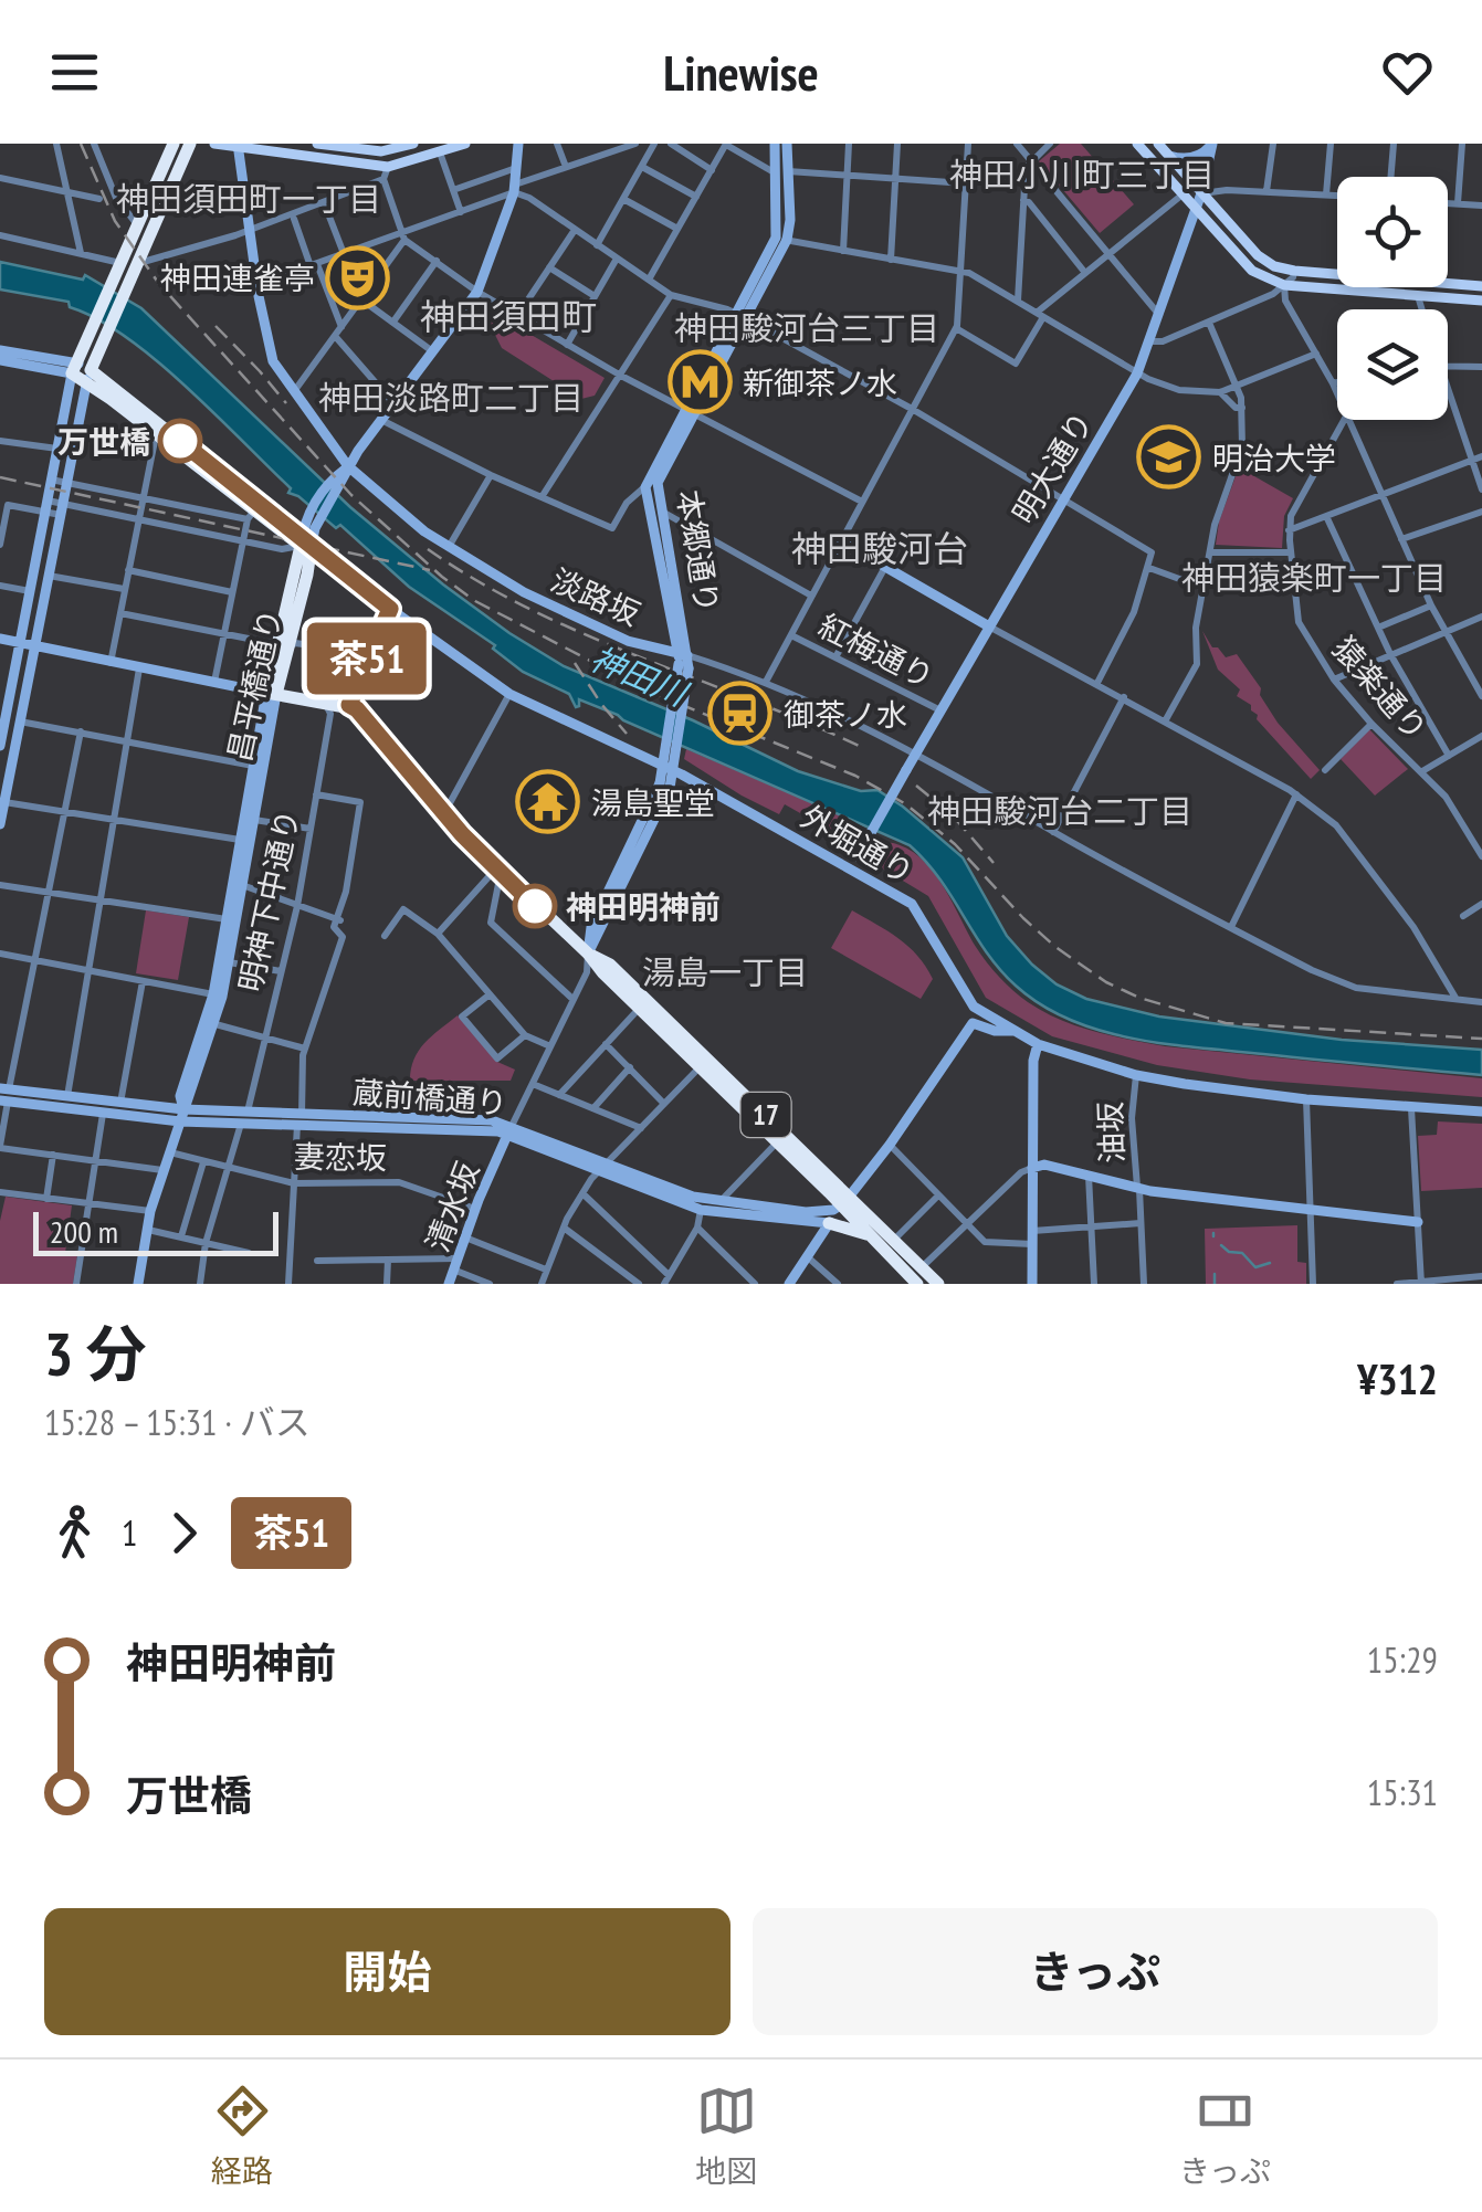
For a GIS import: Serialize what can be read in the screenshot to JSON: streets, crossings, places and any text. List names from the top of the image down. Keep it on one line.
{"streets":{"highway":["昌平橋通り","17"],"main road":["明大通り","本郷通り","淡路坂","外堀通り","蔵前橋通り","清水坂"],"street":["紅梅通り","猿楽通り","明神下中通り","油坂","妻恋坂"]},"crossings":[["明大通り","紅梅通り"],["明大通り","外堀通り"],["本郷通り","淡路坂"],["昌平橋通り","外堀通り"],["昌平橋通り","蔵前橋通り"],["昌平橋通り","妻恋坂"],["外堀通り","油坂"],["明神下中通り","蔵前橋通り"],["明神下中通り","妻恋坂"],["蔵前橋通り","17"],["蔵前橋通り","清水坂"],["妻恋坂","清水坂"]],"districts":["神田小川町三丁目","神田須田町一丁目","神田須田町","神田駿河台三丁目","神田淡路町二丁目","神田駿河台","神田猿楽町一丁目","神田駿河台二丁目","湯島一丁目"],"water":["神田川"],"places":{"theatre":["神田連雀亭"],"metro station":["新御茶ノ水"],"other":["万世橋","神田明神前"],"school or university":["明治大学"],"station":["御茶ノ水"],"temple":["湯島聖堂"]},"lines":["bus line 茶51"],"scale_bar":"200 m","page":{"header":"Linewise","on_map":"茶51","scale":"200 m","heading":["3 分","15:28 – 15:31 · バス","¥312"],"legs":["1","茶51"],"list":[{"name":"神田明神前","value":"15:29"},{"name":"万世橋","value":"15:31"}],"buttons":["開始","きっぷ"],"tabs":["経路","地図","きっぷ"]}}
